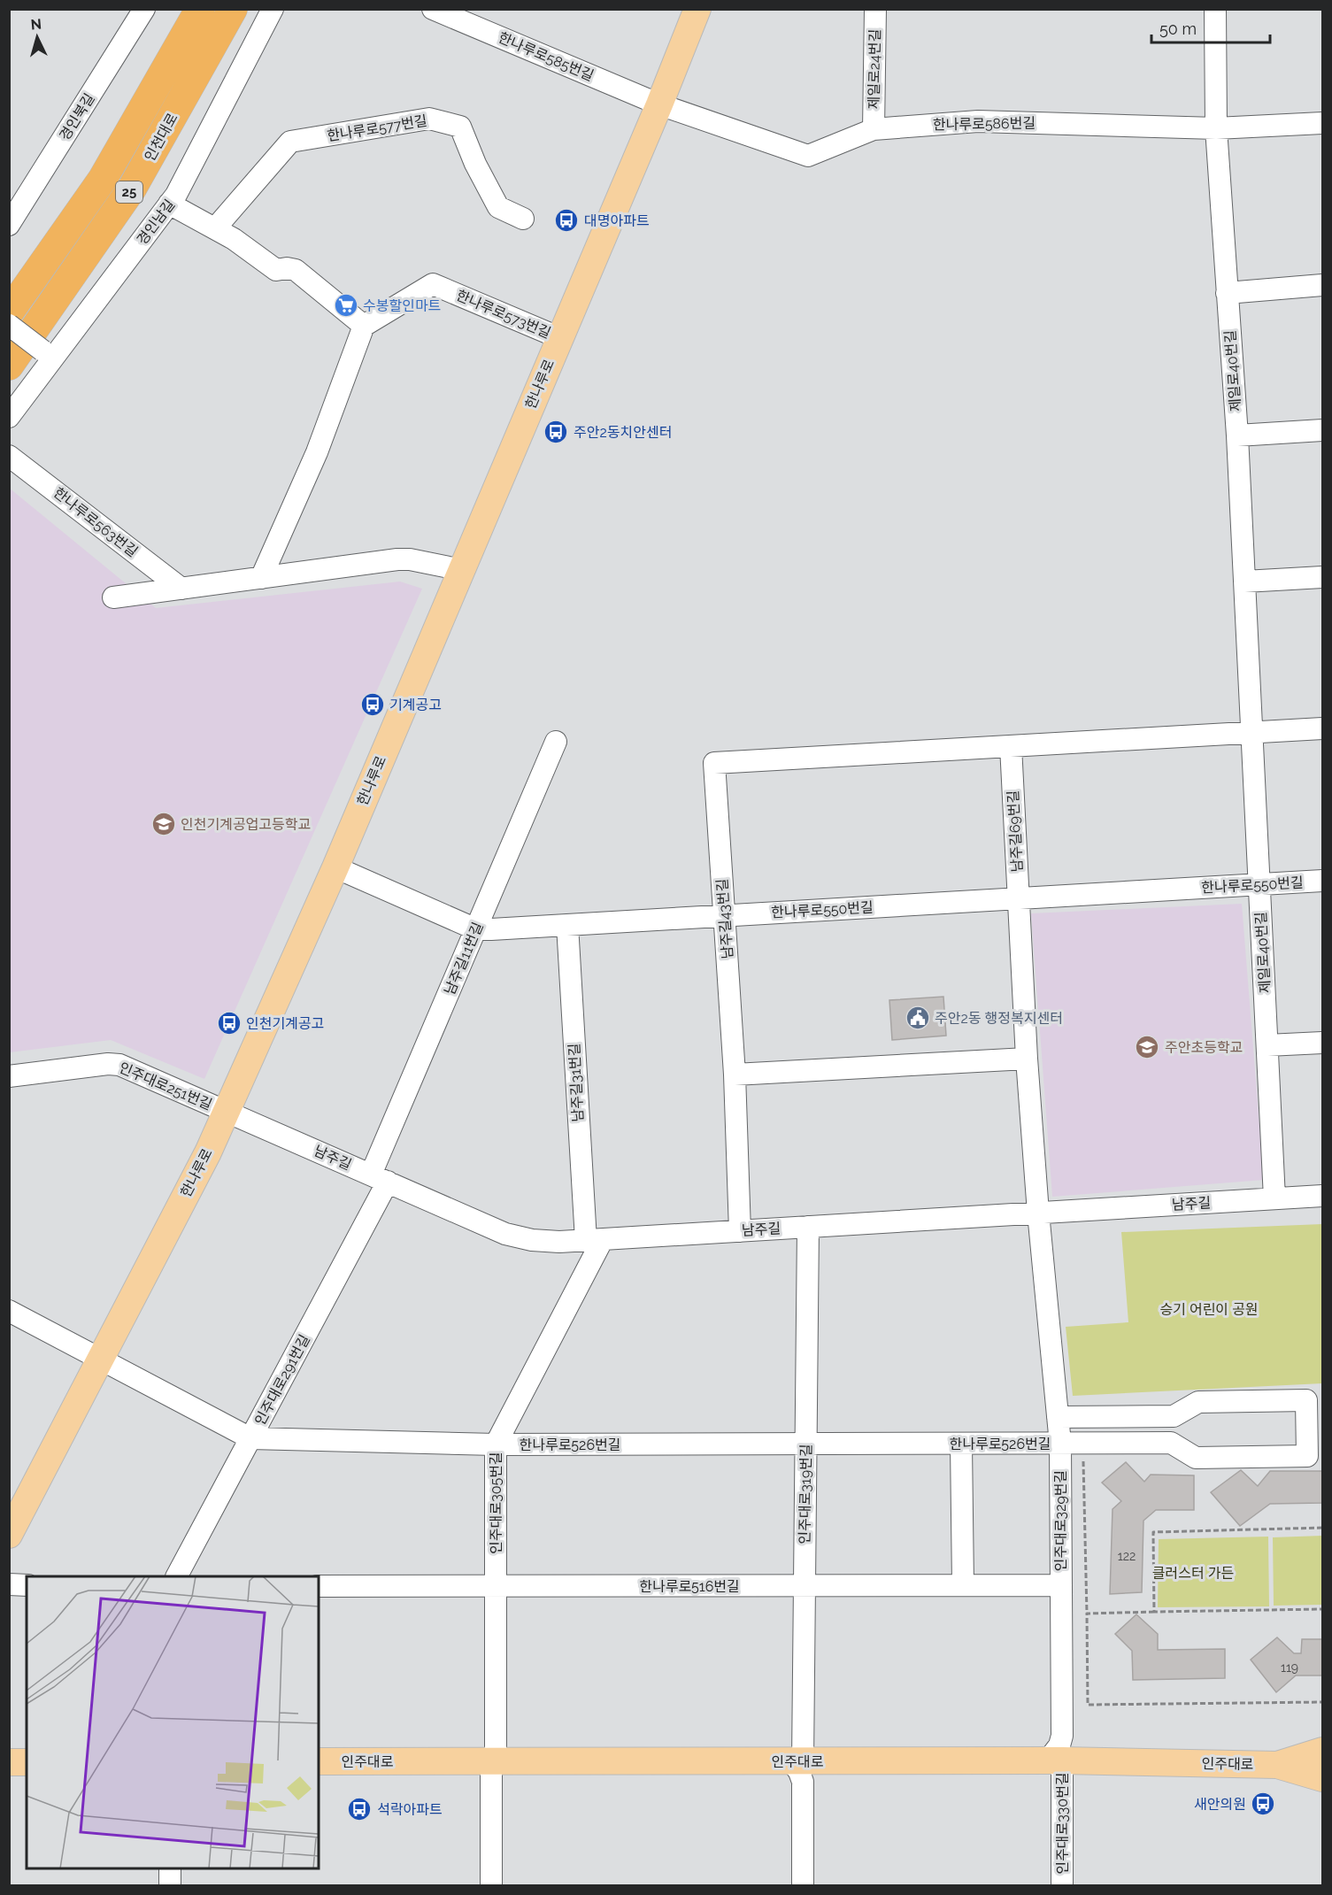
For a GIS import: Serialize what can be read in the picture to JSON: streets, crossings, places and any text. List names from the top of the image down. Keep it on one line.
{"streets":{"highway":["인천대로","25"],"main road":["한나루로","인주대로"],"street":["한나루로585번길","제일로24번길","경인북길","한나루로586번길","한나루로577번길","경인남길","한나루로573번길","제일로40번길","한나루로563번길","남주길69번길","한나루로550번길","남주길43번길","남주길11번길","남주길31번길","인주대로251번길","남주길","인주대로291번길","한나루로526번길","인주대로319번길","인주대로305번길","인주대로329번길","한나루로516번길","인주대로330번길"]},"crossings":[["한나루로585번길","한나루로586번길"],["한나루로585번길","한나루로"],["제일로24번길","한나루로586번길"],["한나루로586번길","제일로40번길"],["한나루로586번길","한나루로"],["한나루로573번길","한나루로"],["제일로40번길","한나루로550번길"],["제일로40번길","남주길"],["한나루로","한나루로550번길"],["한나루로","인주대로251번길"],["한나루로","남주길"],["한나루로","한나루로526번길"],["남주길69번길","한나루로550번길"],["남주길69번길","남주길43번길"],["남주길69번길","남주길"],["남주길69번길","인주대로329번길"],["한나루로550번길","남주길43번길"],["한나루로550번길","남주길11번길"],["한나루로550번길","남주길31번길"],["남주길43번길","남주길"],["남주길11번길","남주길"],["남주길11번길","인주대로291번길"],["남주길31번길","남주길"],["남주길31번길","인주대로305번길"],["인주대로251번길","남주길"],["남주길","인주대로291번길"],["남주길","인주대로319번길"],["남주길","인주대로305번길"],["남주길","인주대로329번길"],["인주대로291번길","한나루로526번길"],["한나루로526번길","인주대로319번길"],["한나루로526번길","인주대로305번길"],["한나루로526번길","인주대로329번길"],["인주대로319번길","한나루로516번길"],["인주대로319번길","인주대로"],["인주대로305번길","한나루로516번길"],["인주대로305번길","인주대로"],["인주대로329번길","한나루로516번길"],["인주대로329번길","인주대로"],["인주대로329번길","인주대로330번길"],["인주대로","인주대로330번길"]],"parks":["승기 어린이 공원","클러스터 가든"],"places":{"bus stop":["대명아파트","주안2동치안센터","기계공고","인천기계공고","새안의원","석락아파트"],"supermarket":["수봉할인마트"],"school or university":["인천기계공업고등학교","주안초등학교"],"public building":["주안2동 행정복지센터"]},"house_numbers":["122","119"],"scale_bar":"50 m","north":"top"}
